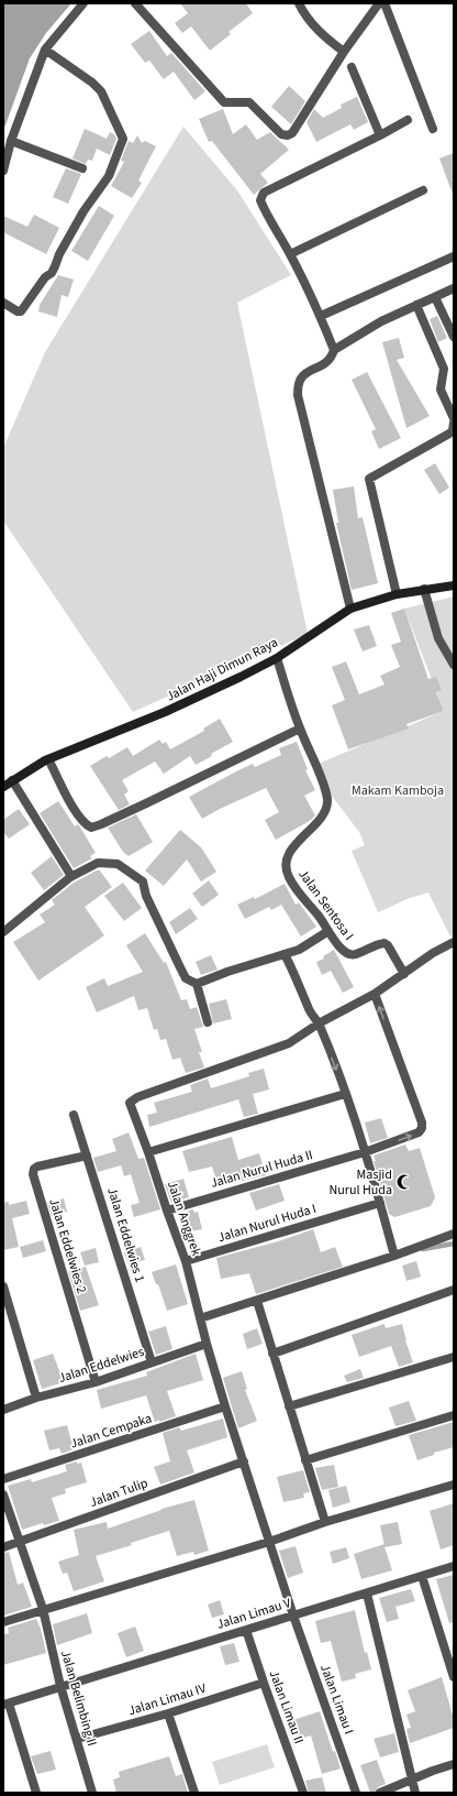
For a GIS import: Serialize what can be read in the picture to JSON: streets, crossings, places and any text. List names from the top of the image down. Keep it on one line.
{"streets":{"street":["Jalan Haji Dimun Raya","Jalan Sentosa I","Jalan Nurul Huda II","Jalan Anggrek","Jalan Nurul Huda I","Jalan Eddelwies 1","Jalan Eddelwies 2","Jalan Eddelwies","Jalan Cempaka","Jalan Tulip","Jalan Limau V","Jalan Belimbing II","Jalan Limau IV","Jalan Limau I","Jalan Limau II"]},"crossings":[["Jalan Haji Dimun Raya","Jalan Sentosa I"],["Jalan Nurul Huda II","Jalan Anggrek"],["Jalan Anggrek","Jalan Nurul Huda I"],["Jalan Anggrek","Jalan Eddelwies"],["Jalan Anggrek","Jalan Cempaka"],["Jalan Anggrek","Jalan Tulip"],["Jalan Anggrek","Jalan Limau I"],["Jalan Eddelwies 1","Jalan Eddelwies 2"],["Jalan Eddelwies 1","Jalan Eddelwies"],["Jalan Eddelwies 2","Jalan Eddelwies"],["Jalan Tulip","Jalan Belimbing II"],["Jalan Limau V","Jalan Belimbing II"],["Jalan Limau V","Jalan Limau I"],["Jalan Limau V","Jalan Limau II"],["Jalan Belimbing II","Jalan Limau IV"],["Jalan Limau IV","Jalan Limau II"]],"parks":["Makam Kamboja"],"places":{"mosque":["Masjid Nurul Huda"]}}
